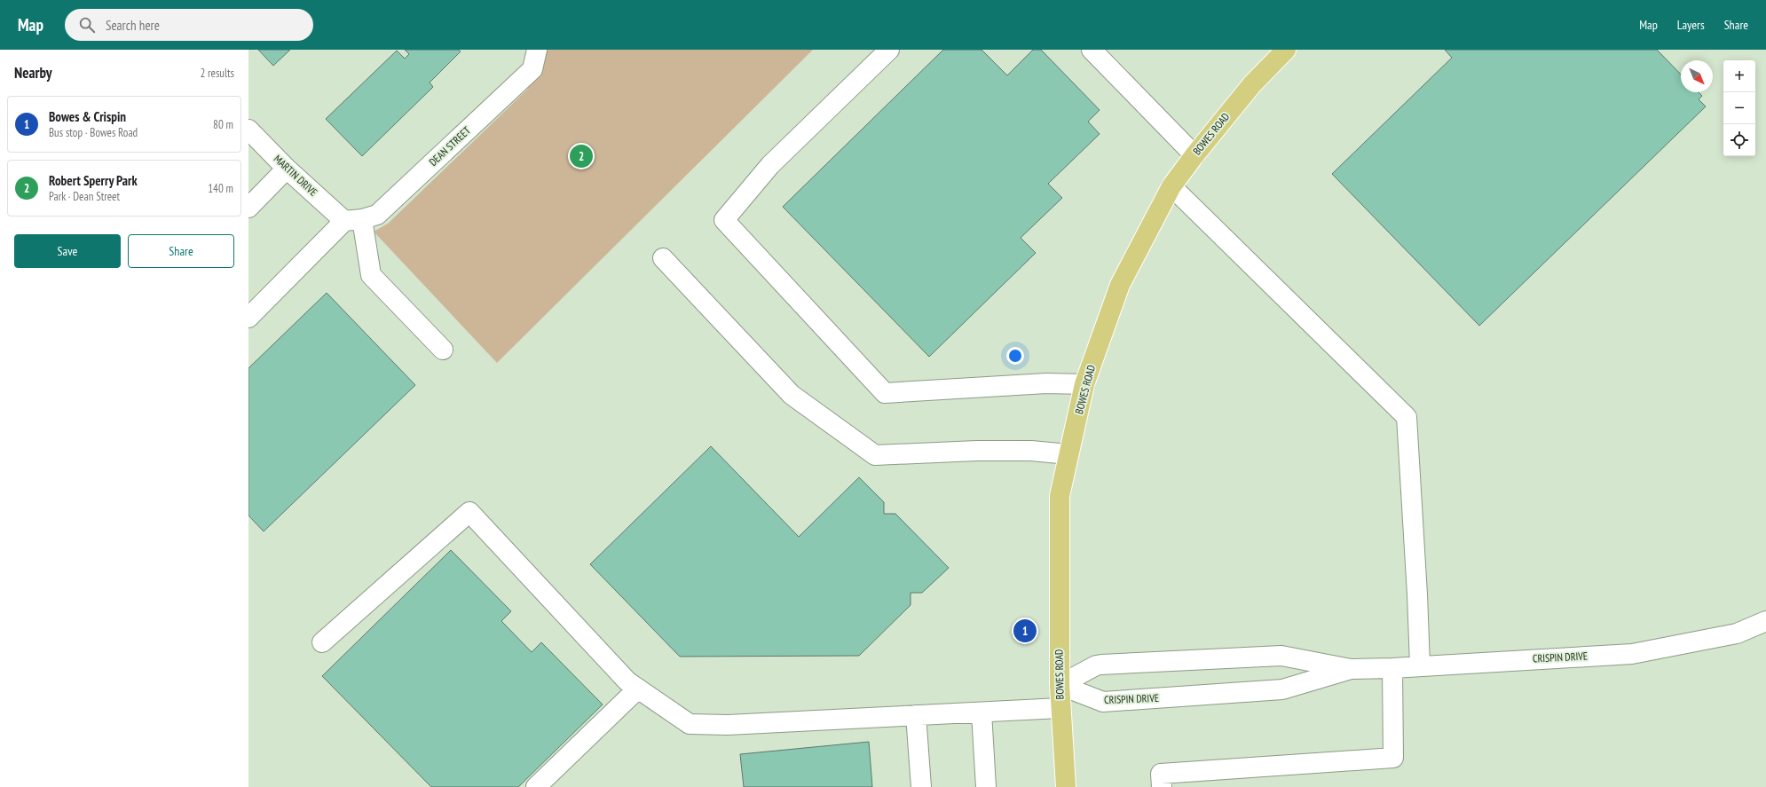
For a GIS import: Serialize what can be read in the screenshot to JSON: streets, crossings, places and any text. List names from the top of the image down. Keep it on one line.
{"streets":{"main road":["BOWES ROAD"],"street":["DEAN STREET","MARTIN DRIVE","CRISPIN DRIVE"]},"crossings":[["BOWES ROAD","CRISPIN DRIVE"],["DEAN STREET","MARTIN DRIVE"]],"north":"bottom right","page":{"header":"Map","search":"Search here","nav":["Map","Layers","Share"],"heading":["Nearby","2 results"],"map_buttons":["+","−"],"list":[{"mark":"1","name":"Bowes & Crispin","note":"Bus stop · Bowes Road","value":"80 m"},{"mark":"2","name":"Robert Sperry Park","note":"Park · Dean Street","value":"140 m"}],"pins":["2","1"],"buttons":["Save","Share"]}}
